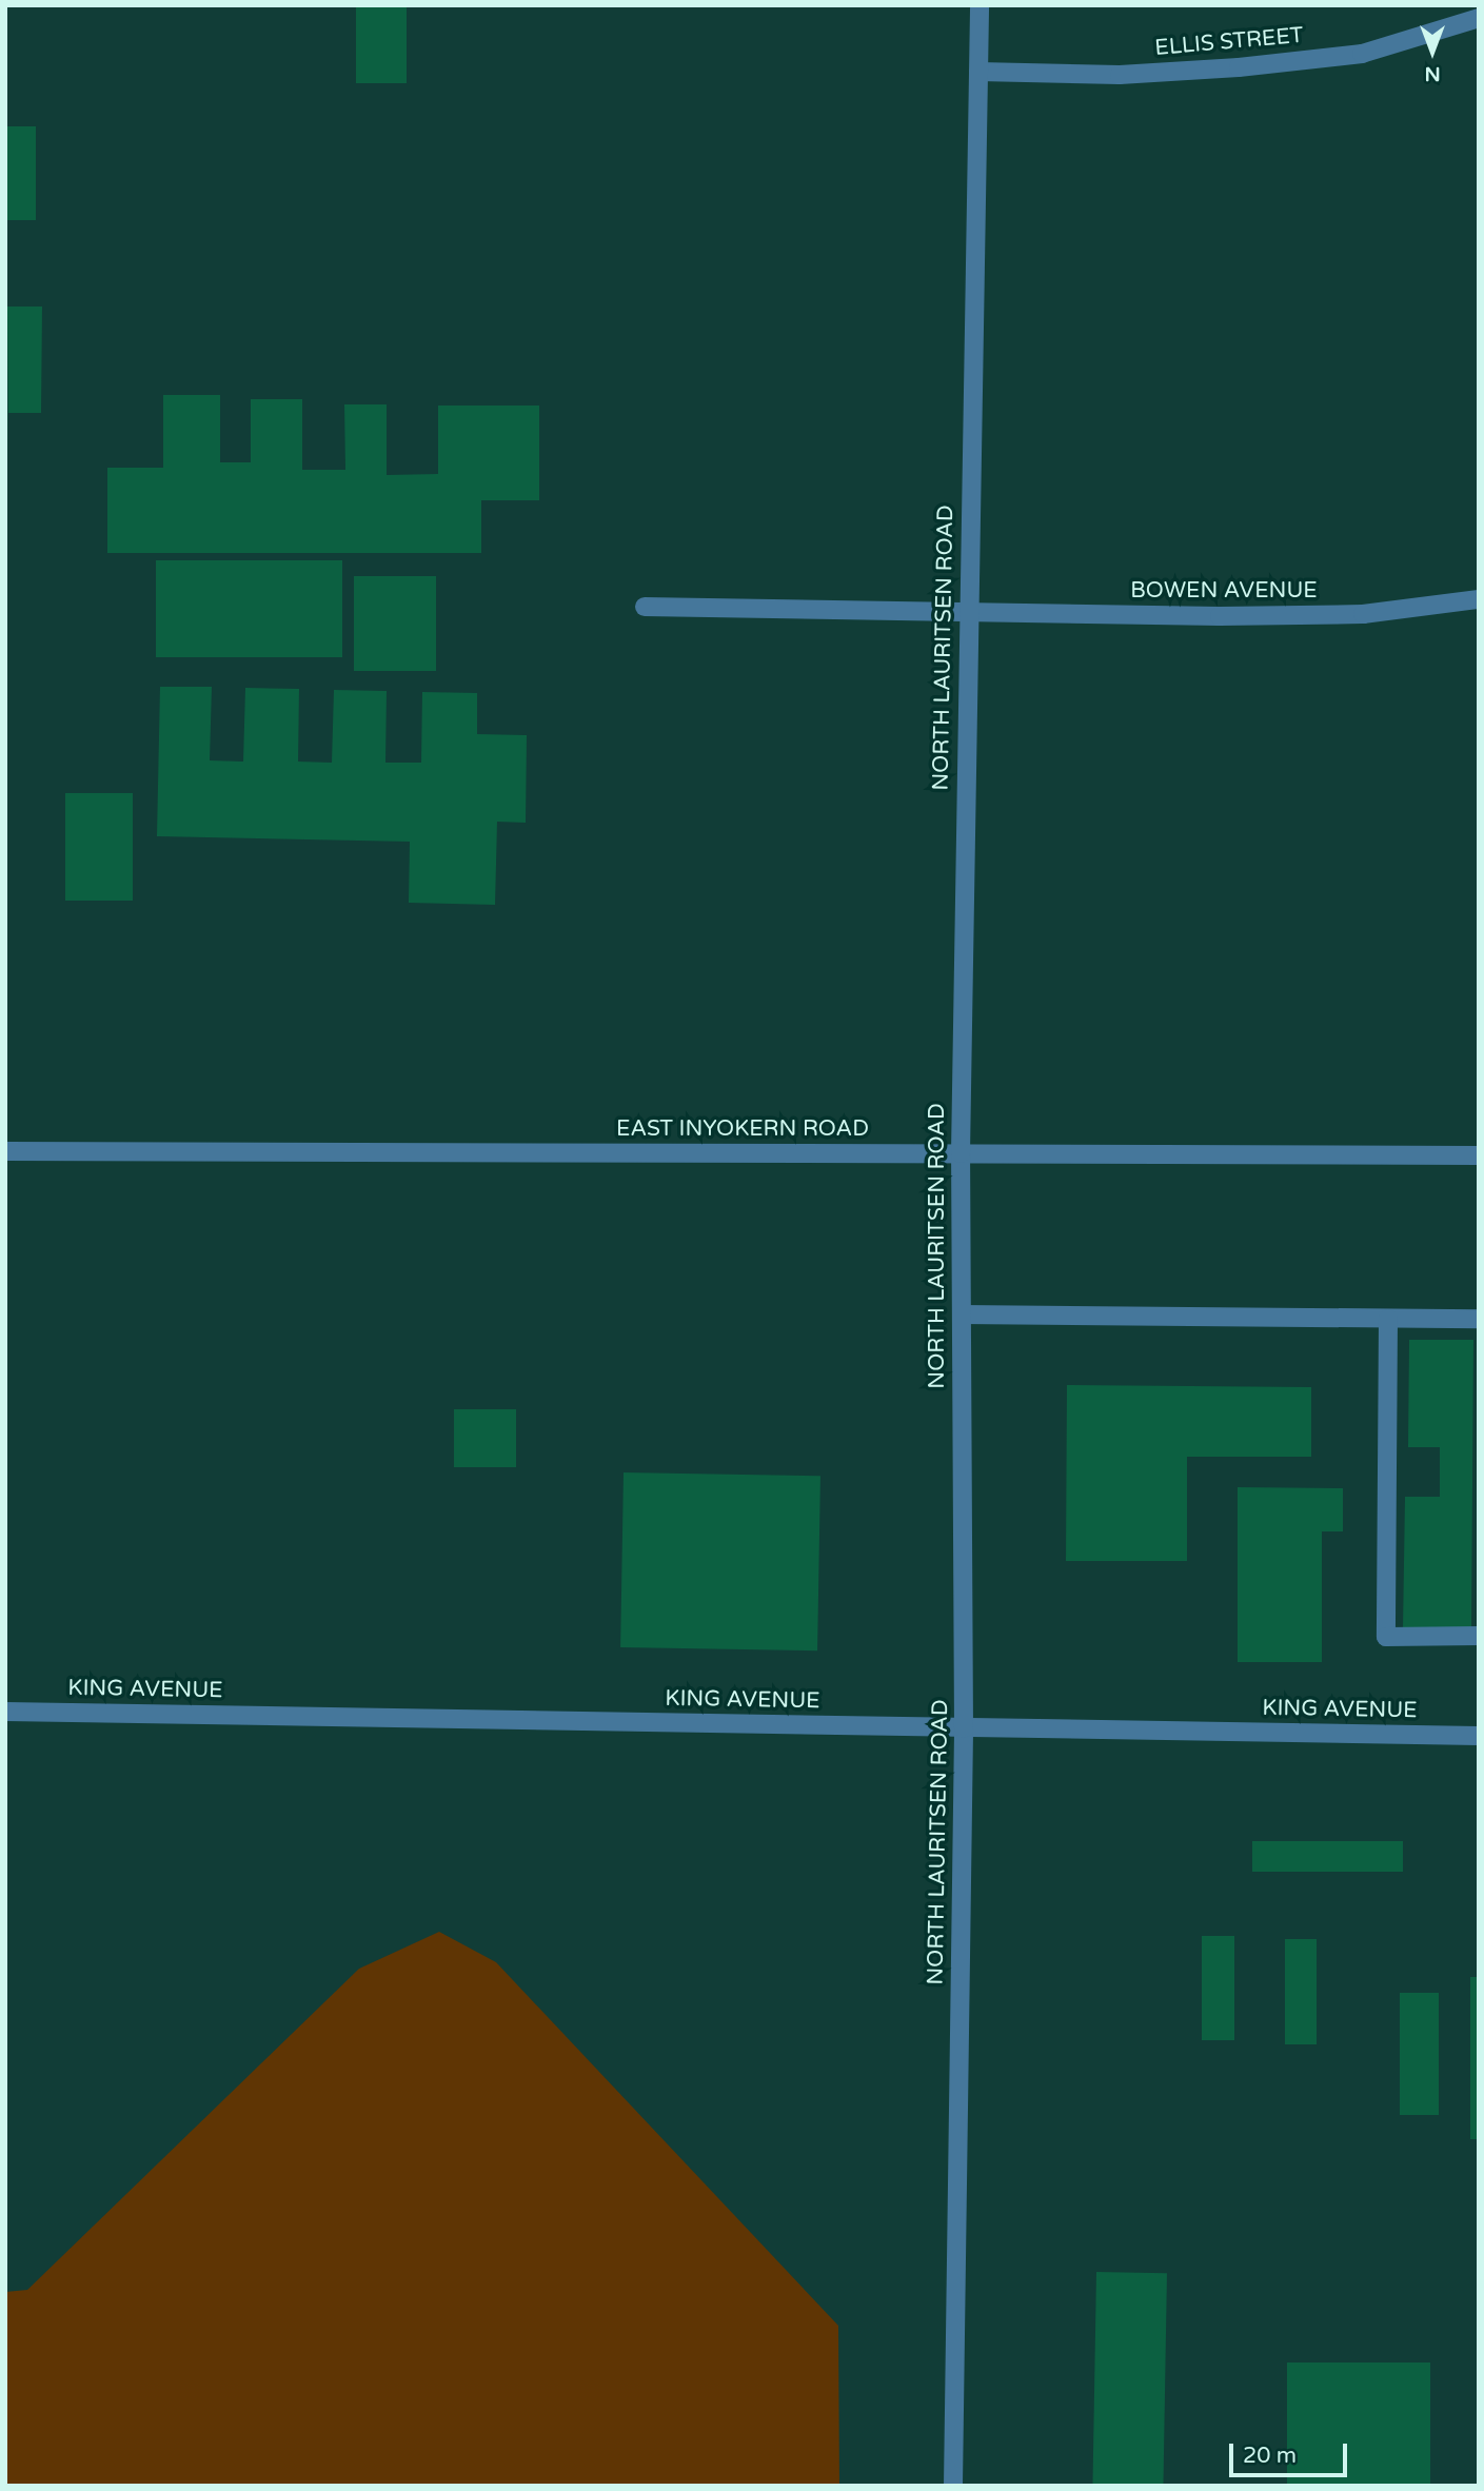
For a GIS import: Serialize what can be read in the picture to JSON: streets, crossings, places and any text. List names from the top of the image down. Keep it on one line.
{"streets":{"street":["ELLIS STREET","BOWEN AVENUE","NORTH LAURITSEN ROAD","EAST INYOKERN ROAD","KING AVENUE"]},"crossings":[["ELLIS STREET","NORTH LAURITSEN ROAD"],["BOWEN AVENUE","NORTH LAURITSEN ROAD"],["NORTH LAURITSEN ROAD","EAST INYOKERN ROAD"],["NORTH LAURITSEN ROAD","KING AVENUE"]],"scale_bar":"20 m","north":"bottom"}
